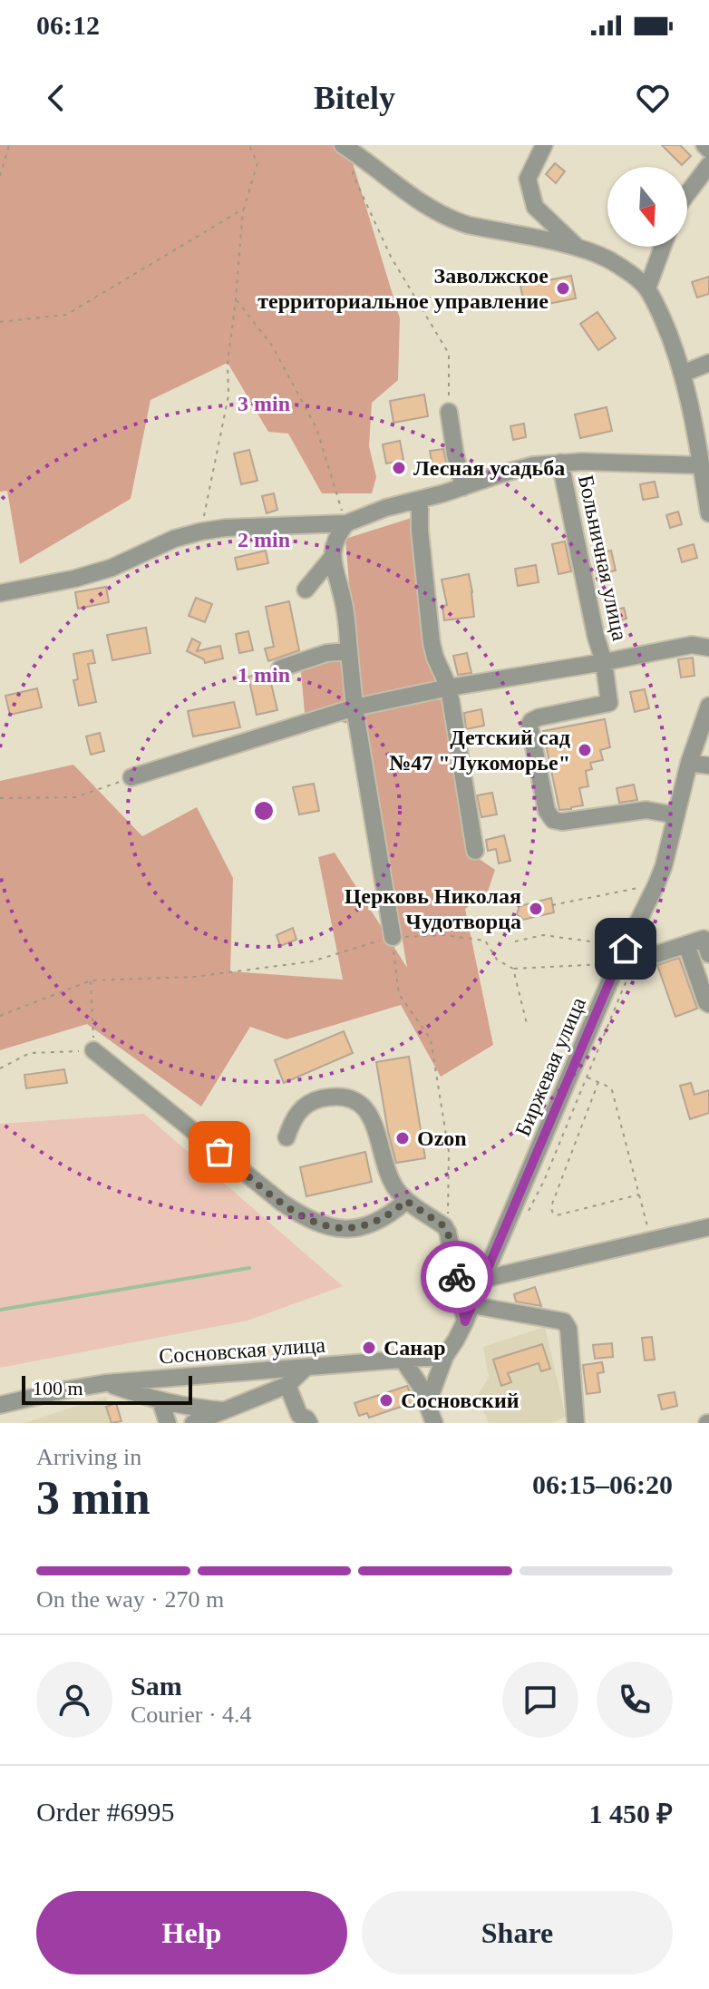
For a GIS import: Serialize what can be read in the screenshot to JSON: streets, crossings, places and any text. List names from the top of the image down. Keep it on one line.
{"streets":{"street":["Больничная улица","Биржевая улица","Сосновская улица"]},"crossings":[["Больничная улица","Биржевая улица"],["Биржевая улица","Сосновская улица"]],"places":["Заволжское территориальное управление","Лесная усадьба","Детский сад №47 \"Лукоморье\"","Церковь Николая Чудотворца","Ozon","Санар","Сосновский"],"scale_bar":"100 m","north":"bottom","page":{"status":"06:12","header":"Bitely","scale":"100 m","heading":["3 min","Arriving in","06:15–06:20"],"panel":["Sam","Courier · 4.4","Order #6995","1 450 ₽"],"bar":"On the way · 270 m","buttons":["Help","Share"]},"rings":["3 min","2 min","1 min"]}
